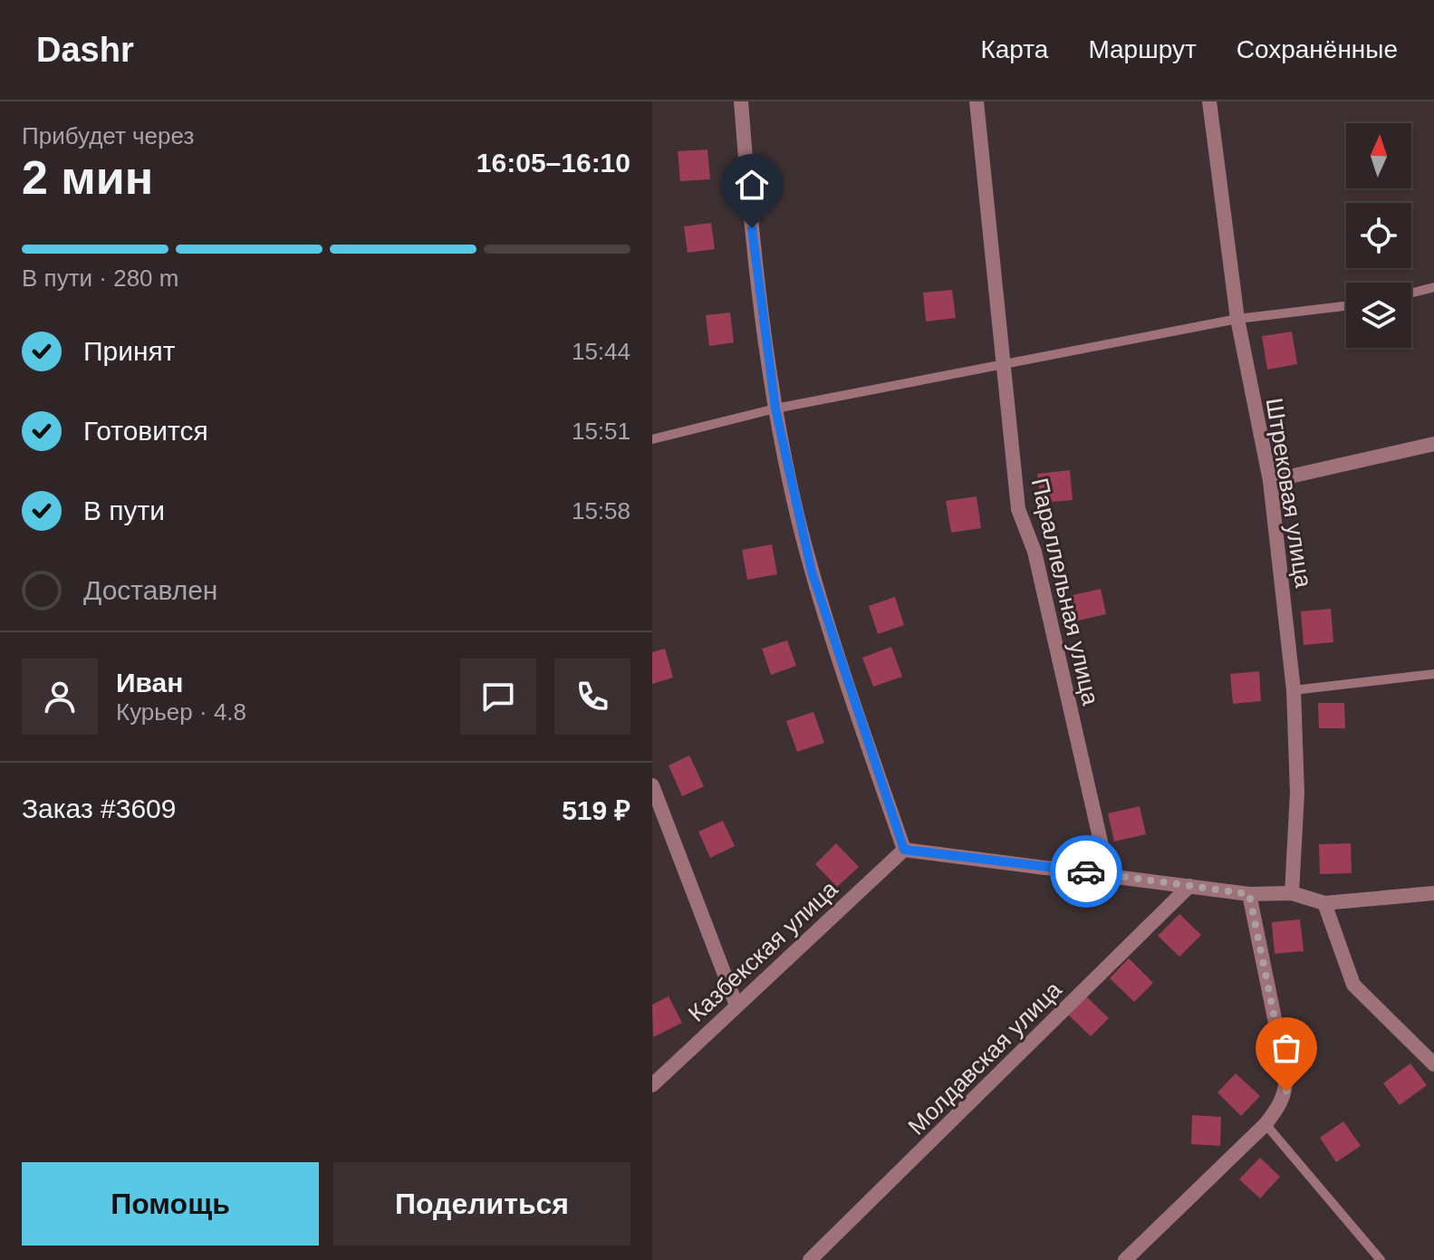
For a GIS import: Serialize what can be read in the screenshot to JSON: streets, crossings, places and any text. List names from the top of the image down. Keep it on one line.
{"streets":{"street":["Штрековая улица","Параллельная улица","Казбекская улица","Молдавская улица"]},"north":"top","page":{"header":"Dashr","nav":["Карта","Маршрут","Сохранённые"],"heading":["2 мин","Прибудет через","16:05–16:10"],"panel":["Иван","Курьер · 4.8","Заказ #3609","519 ₽"],"bar":"В пути · 280 m","list":[["Принят","15:44"],["Готовится","15:51"],["В пути","15:58"],"Доставлен"],"buttons":["Помощь","Поделиться"]}}
